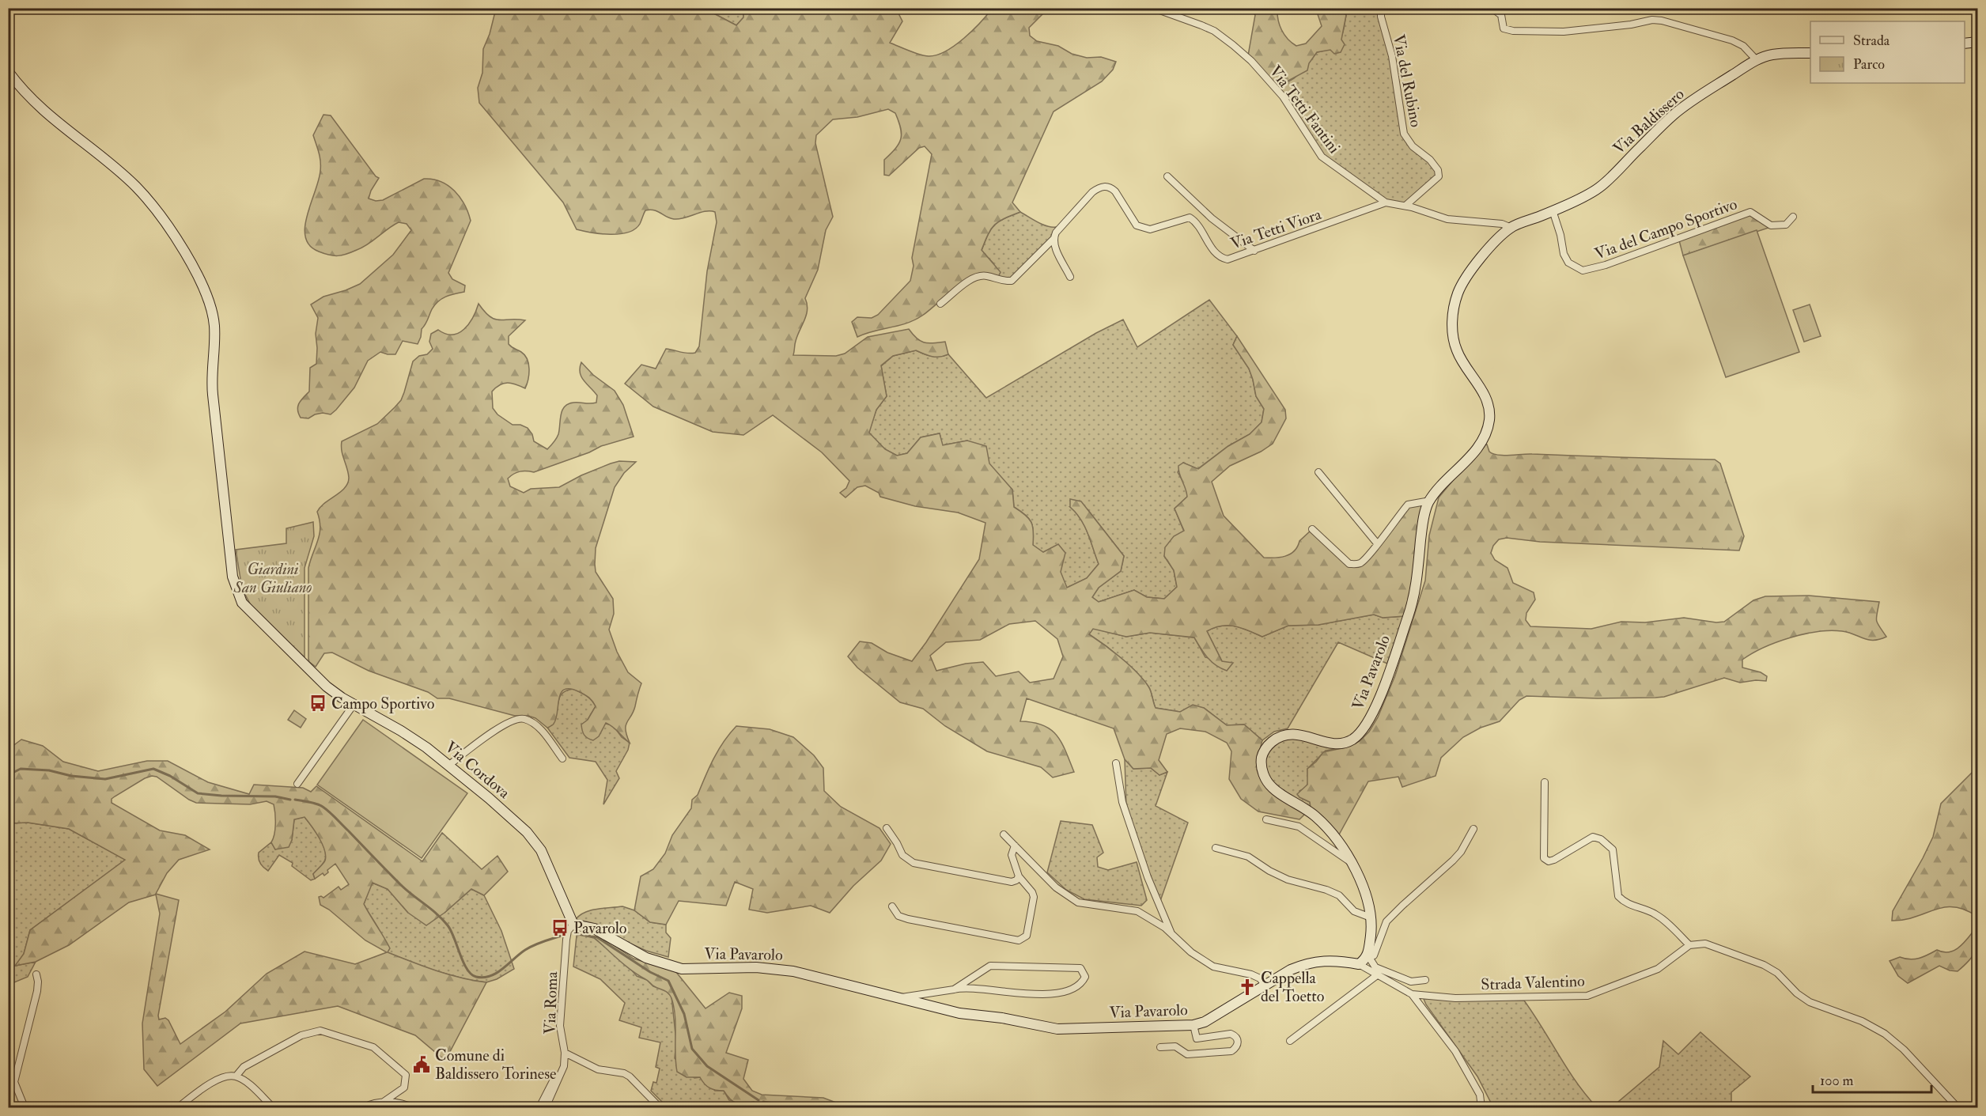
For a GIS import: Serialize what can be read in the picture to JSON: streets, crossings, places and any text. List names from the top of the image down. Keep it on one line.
{"streets":{"street":["Via del Rubino","Via Tetti Fantini","Via Baldissero","Via Tetti Viora","Via del Campo Sportivo","Via Pavarolo","Via Cordova","Strada Valentino","Via Roma"]},"crossings":[["Via Tetti Fantini","Via Tetti Viora"],["Via Baldissero","Via del Campo Sportivo"],["Via Baldissero","Via Pavarolo"],["Via Pavarolo","Via Cordova"],["Via Pavarolo","Via Roma"],["Via Cordova","Via Roma"]],"parks":["Giardini San Giuliano"],"places":{"bus stop":["Campo Sportivo","Pavarolo"],"church":["Cappella del Toetto"],"public building":["Comune di Baldissero Torinese"]},"legend":["Strada","Parco"],"scale_bar":"100 m"}
